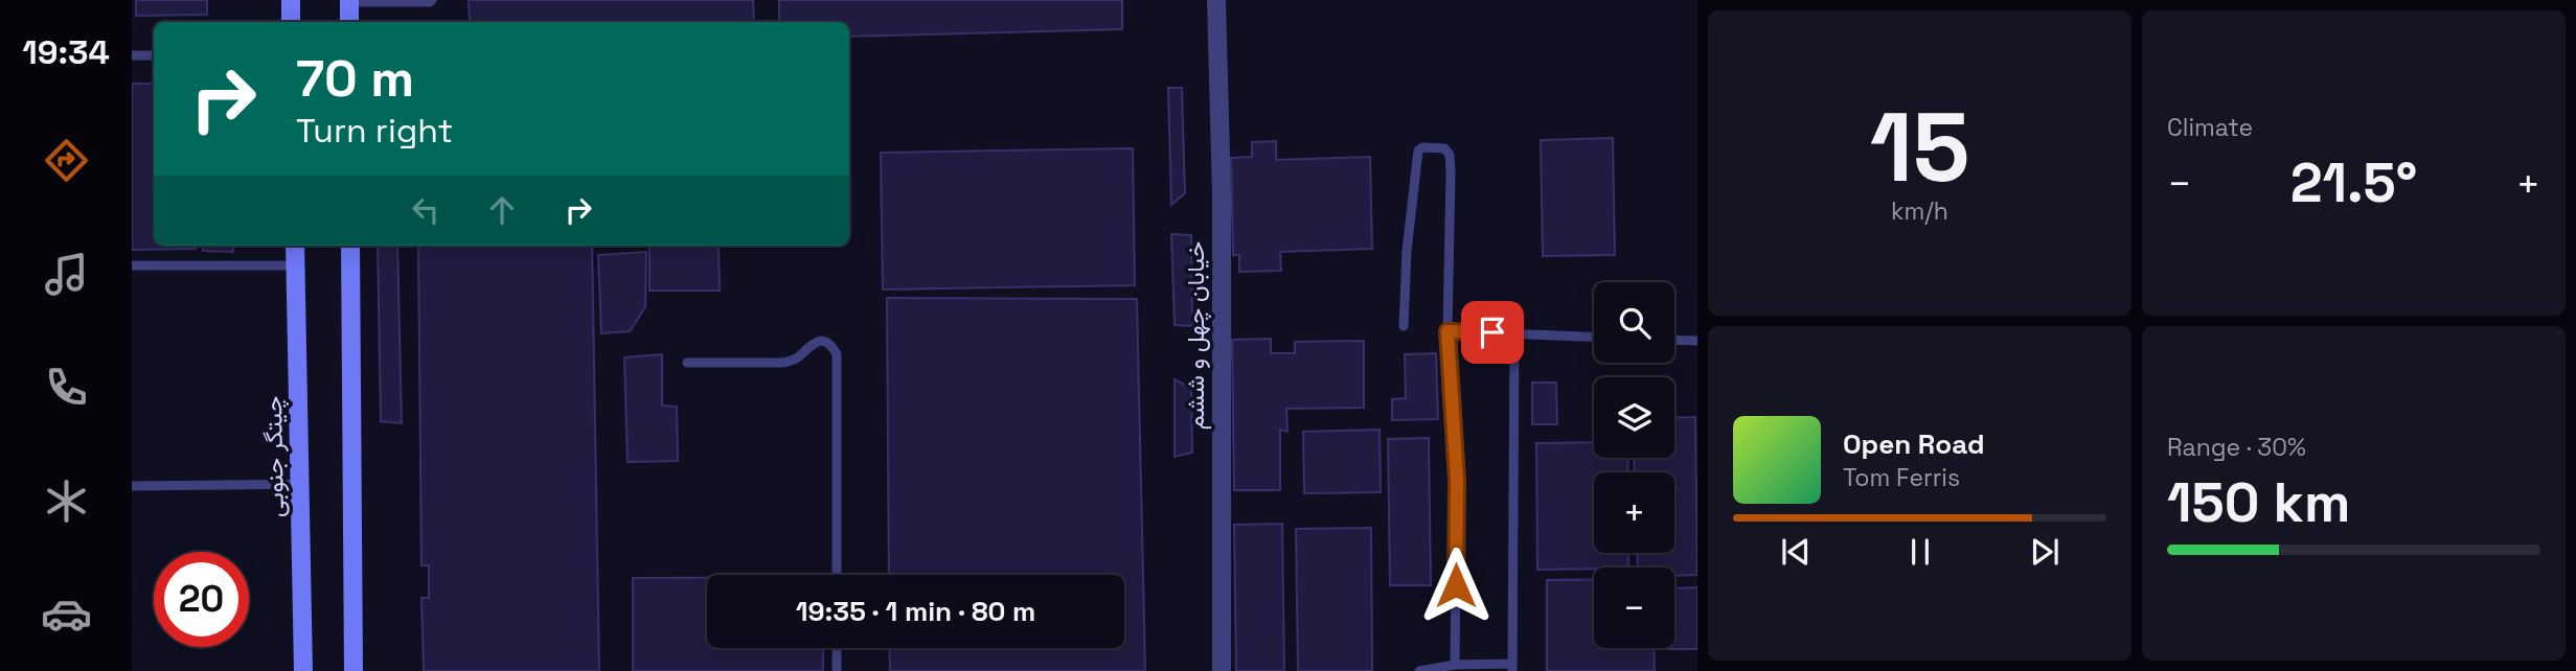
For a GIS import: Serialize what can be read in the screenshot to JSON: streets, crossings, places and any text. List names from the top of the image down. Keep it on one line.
{"streets":{"main road":["چیتگر جنوبی"],"street":["خیابان چهل و ششم"]},"page":{"tabs":"19:34","tile":[["15","km/h"],"Climate",["Range · 30%","150 km"]],"turn":["70 m","Turn right"],"heat":["−","21.5°","+"],"map_buttons":["+","−"],"song":["Open Road","Tom Ferris"],"limit":"20","trip":"19:35 · 1 min · 80 m"}}
